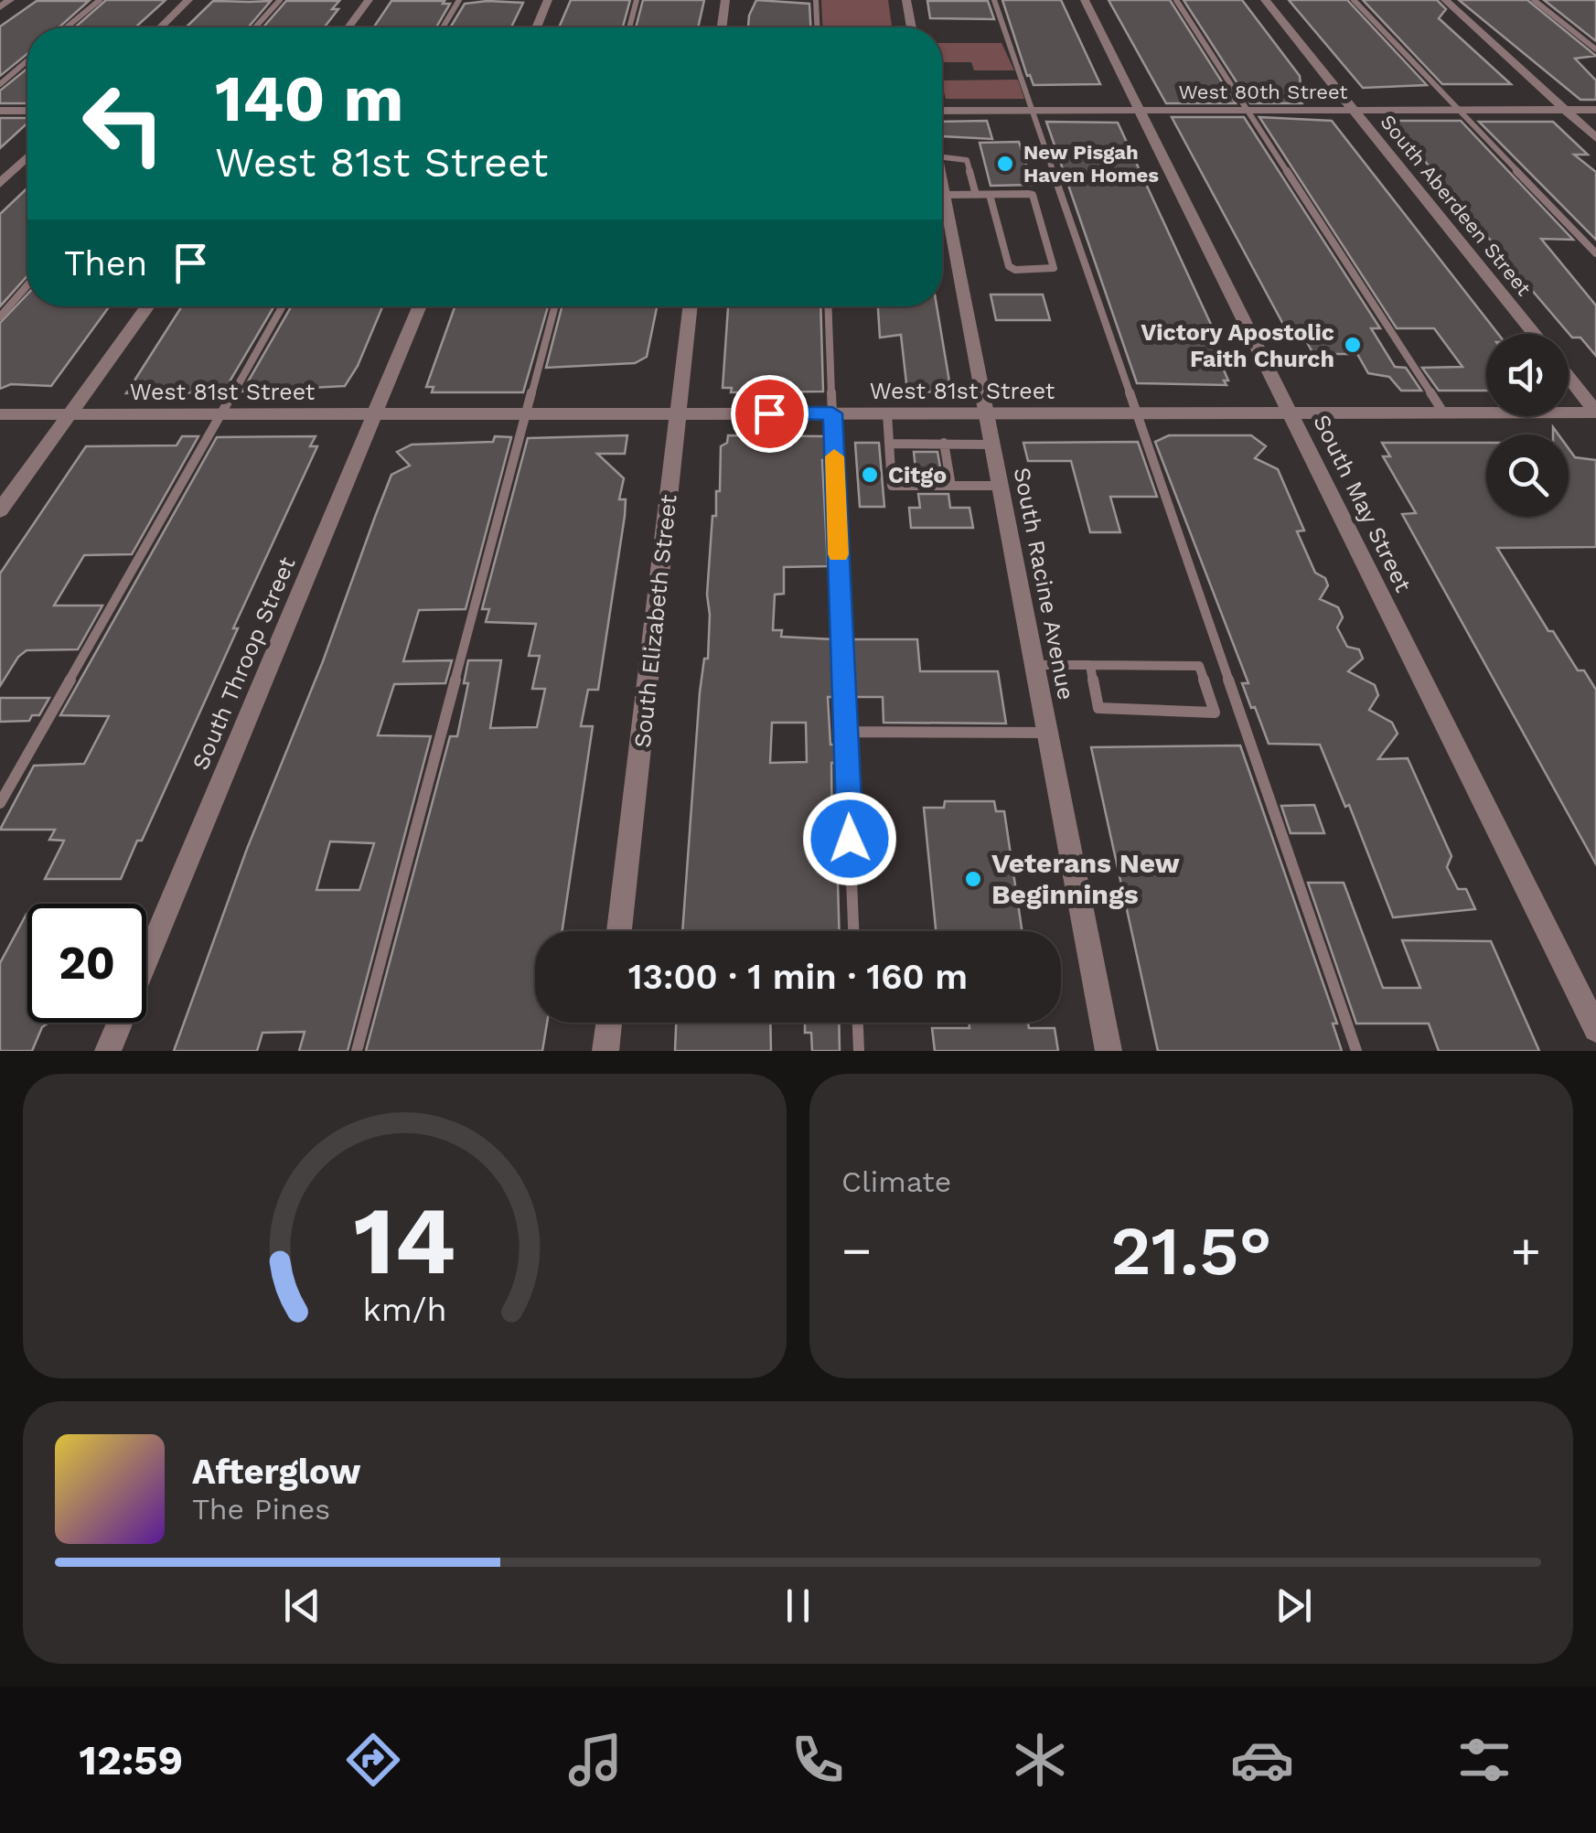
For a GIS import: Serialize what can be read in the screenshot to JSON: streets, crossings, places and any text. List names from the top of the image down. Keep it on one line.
{"streets":{"street":["West 80th Street","South Aberdeen Street","West 81st Street","South May Street","South Racine Avenue","South Elizabeth Street","South Throop Street"]},"crossings":[["West 80th Street","South Aberdeen Street"],["West 80th Street","South May Street"],["West 81st Street","South May Street"],["West 81st Street","South Racine Avenue"],["West 81st Street","South Elizabeth Street"],["West 81st Street","South Throop Street"]],"places":["New Pisgah Haven Homes","Victory Apostolic Faith Church","Citgo","Veterans New Beginnings"],"page":{"turn":["140 m","West 81st Street"],"then":"Then","limit":"20","trip":"13:00 · 1 min · 160 m","tile":"Climate","heat":["−","21.5°","+"],"song":["Afterglow","The Pines"],"tabs":"12:59","gauge":["14","km/h"]}}
